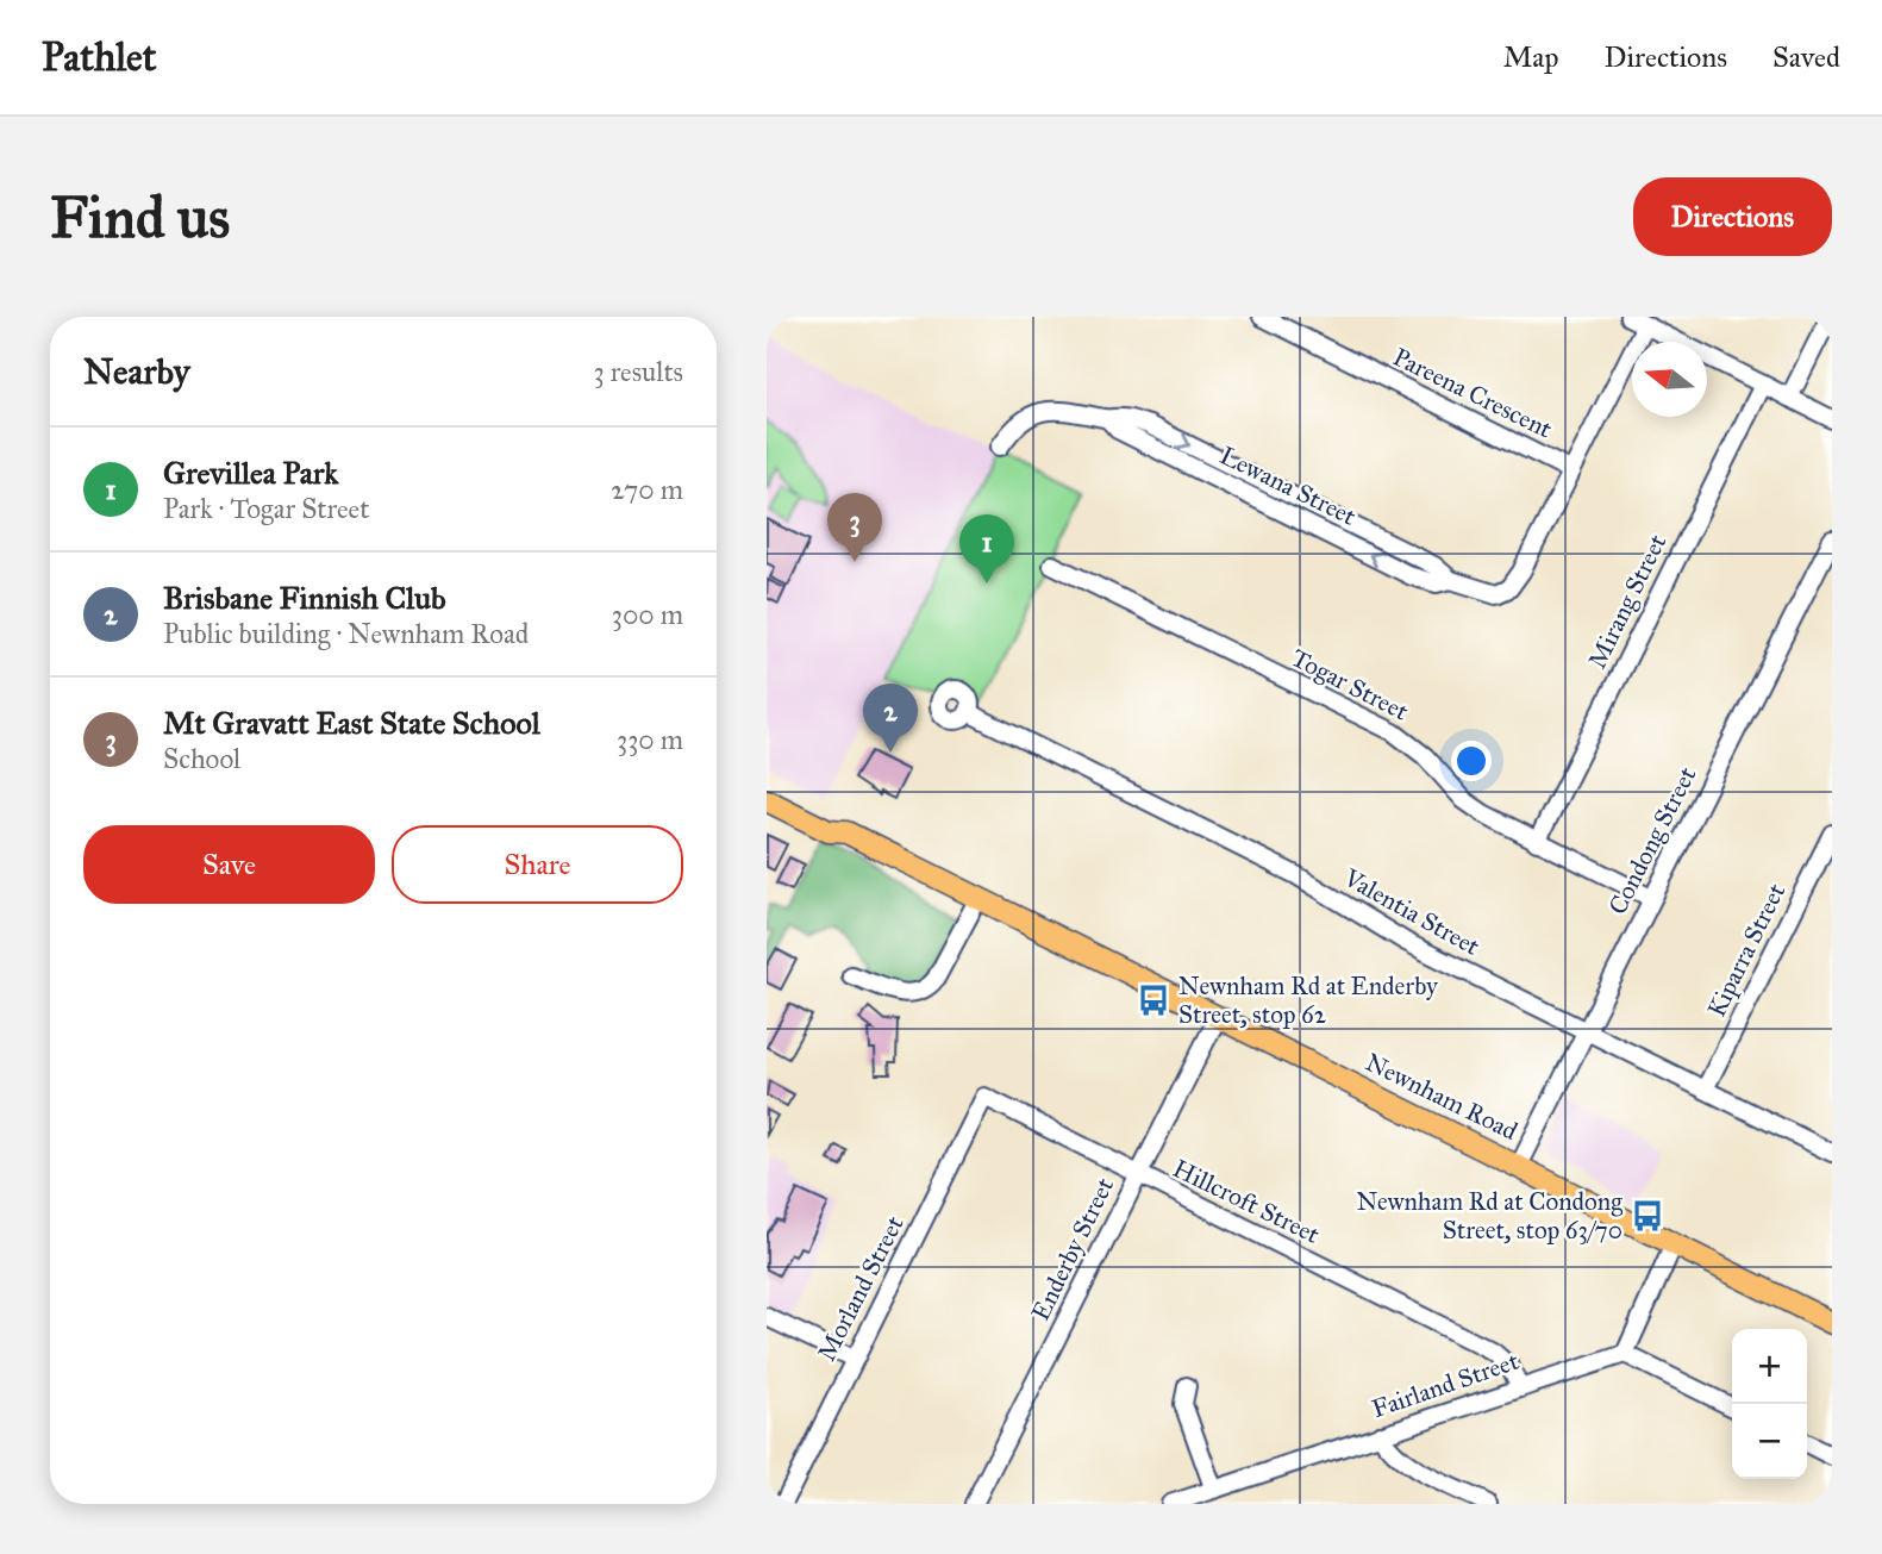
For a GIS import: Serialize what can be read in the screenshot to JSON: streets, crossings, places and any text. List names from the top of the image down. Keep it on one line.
{"streets":{"main road":["Newnham Road"],"street":["Pareena Crescent","Lewana Street","Mirang Street","Togar Street","Condong Street","Valentia Street","Kiparra Street","Hillcroft Street","Enderby Street","Morland Street","Fairland Street"]},"crossings":[["Pareena Crescent","Lewana Street"],["Mirang Street","Togar Street"],["Togar Street","Condong Street"],["Condong Street","Valentia Street"],["Condong Street","Newnham Road"],["Valentia Street","Kiparra Street"],["Newnham Road","Enderby Street"],["Hillcroft Street","Enderby Street"],["Hillcroft Street","Morland Street"],["Hillcroft Street","Fairland Street"]],"places":{"bus stop":["Newnham Rd at Enderby Street, stop 62","Newnham Rd at Condong Street, stop 63/70"]},"north":"left","page":{"header":"Pathlet","nav":["Map","Directions","Saved"],"buttons":["Directions",["Save","Share"]],"title":"Find us","heading":["Nearby","3 results"],"list":[{"mark":"1","name":"Grevillea Park","note":"Park · Togar Street","value":"270 m"},{"mark":"2","name":"Brisbane Finnish Club","note":"Public building · Newnham Road","value":"300 m"},{"mark":"3","name":"Mt Gravatt East State School","note":"School","value":"330 m"}],"pins":["3","1","2"],"map_buttons":["+","−"]}}
